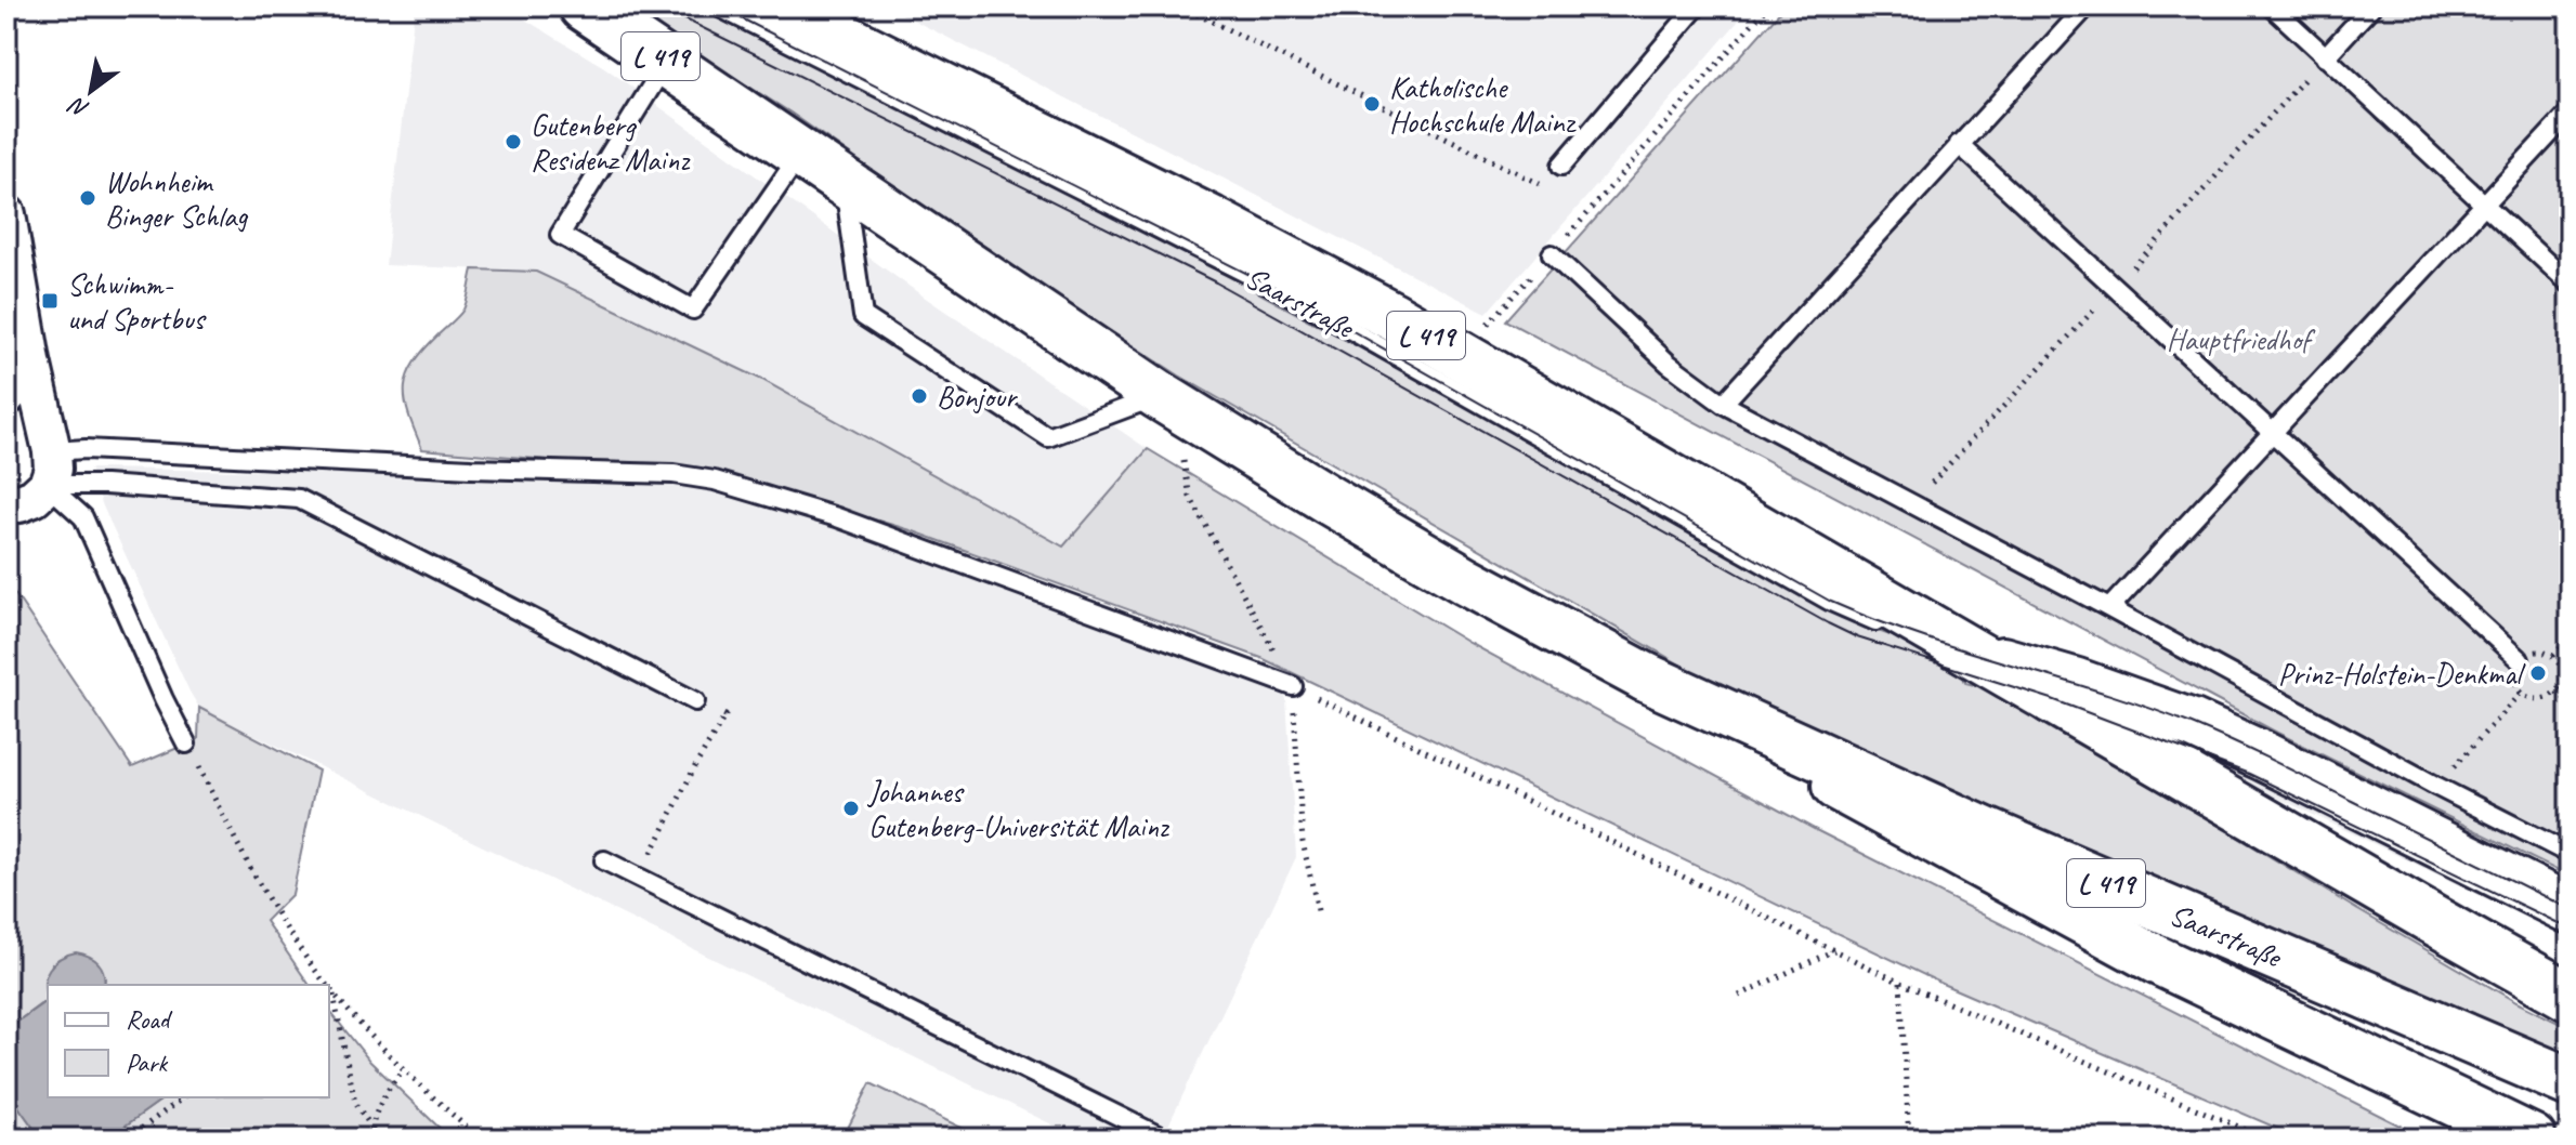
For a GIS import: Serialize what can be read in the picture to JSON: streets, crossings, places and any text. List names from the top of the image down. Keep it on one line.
{"streets":{"main road":["L 419","Saarstraße"]},"parks":["Hauptfriedhof"],"places":{"other":["Katholische Hochschule Mainz","Gutenberg Residenz Mainz","Wohnheim Binger Schlag","Bonjour","Prinz-Holstein-Denkmal","Johannes Gutenberg-Universität Mainz"],"transit":["Schwimm- und Sportbus"]},"legend":["Road","Park"],"north":"bottom left"}
